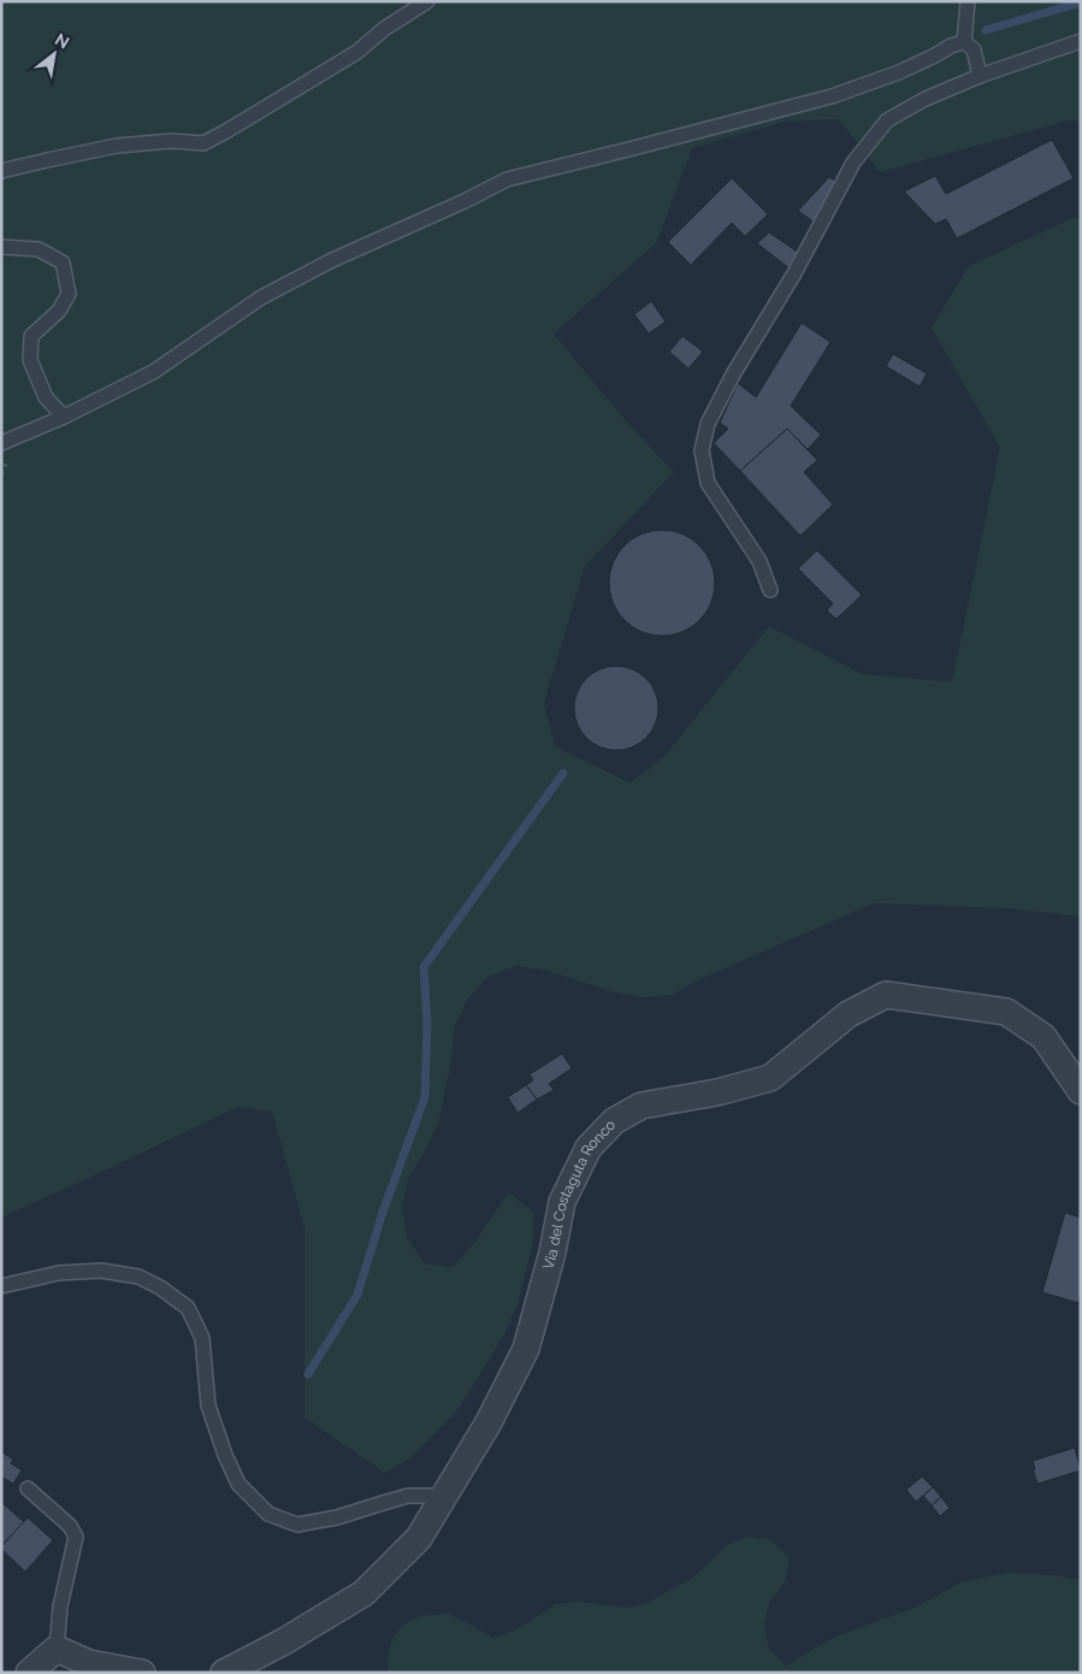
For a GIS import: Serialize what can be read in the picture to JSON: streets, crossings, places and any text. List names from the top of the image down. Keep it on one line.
{"streets":{"street":["Via del Costaguta Ronco"]},"north":"top right"}
